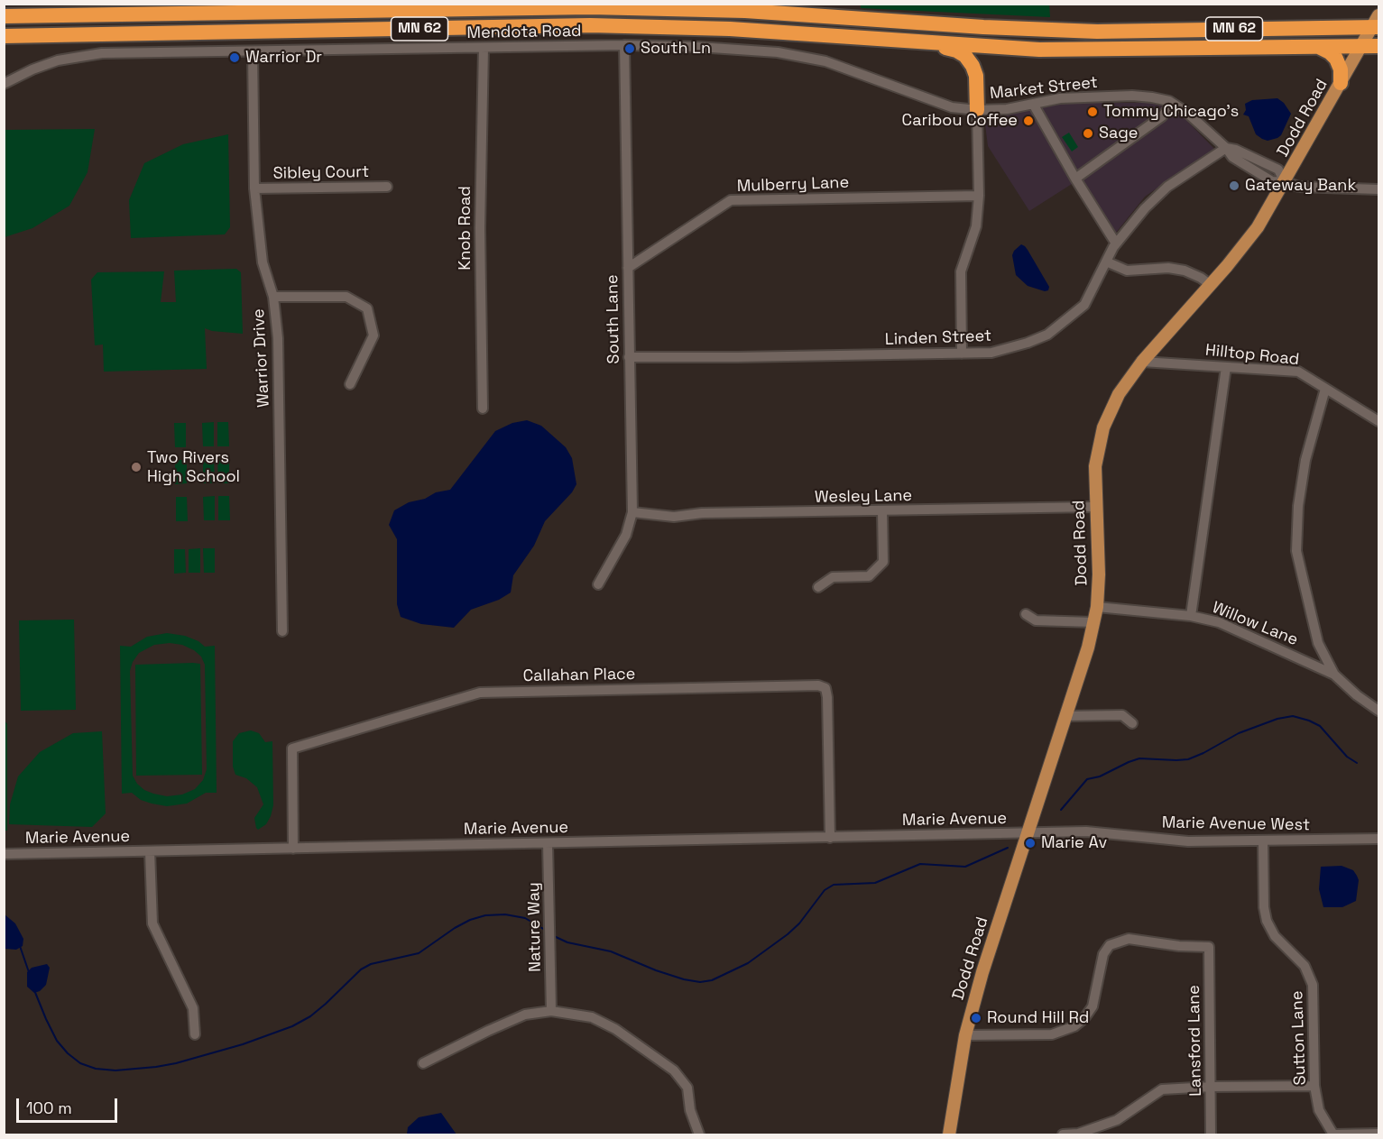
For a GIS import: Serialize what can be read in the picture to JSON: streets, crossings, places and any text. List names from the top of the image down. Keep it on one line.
{"streets":{"highway":["MN 62"],"main road":["Dodd Road"],"street":["Mendota Road","Market Street","Sibley Court","Mulberry Lane","Knob Road","South Lane","Linden Street","Hilltop Road","Warrior Drive","Wesley Lane","Willow Lane","Callahan Place","Marie Avenue","Marie Avenue West","Nature Way","Sutton Lane","Lansford Lane"]},"crossings":[["MN 62","Dodd Road"],["Mendota Road","Market Street"],["Mendota Road","Knob Road"],["Mendota Road","South Lane"],["Mendota Road","Warrior Drive"],["Market Street","Dodd Road"],["Market Street","Linden Street"],["Dodd Road","Hilltop Road"],["Dodd Road","Wesley Lane"],["Dodd Road","Willow Lane"],["Dodd Road","Marie Avenue"],["Dodd Road","Marie Avenue West"],["Dodd Road","Lansford Lane"],["Sibley Court","Warrior Drive"],["Mulberry Lane","South Lane"],["South Lane","Linden Street"],["South Lane","Wesley Lane"],["Callahan Place","Marie Avenue"],["Marie Avenue","Marie Avenue West"],["Marie Avenue","Nature Way"],["Marie Avenue West","Sutton Lane"]],"places":["South Ln","Warrior Dr","Tommy Chicago's","Caribou Coffee","Sage","Gateway Bank","Two Rivers High School","Marie Av","Round Hill Rd"],"scale_bar":"100 m"}
